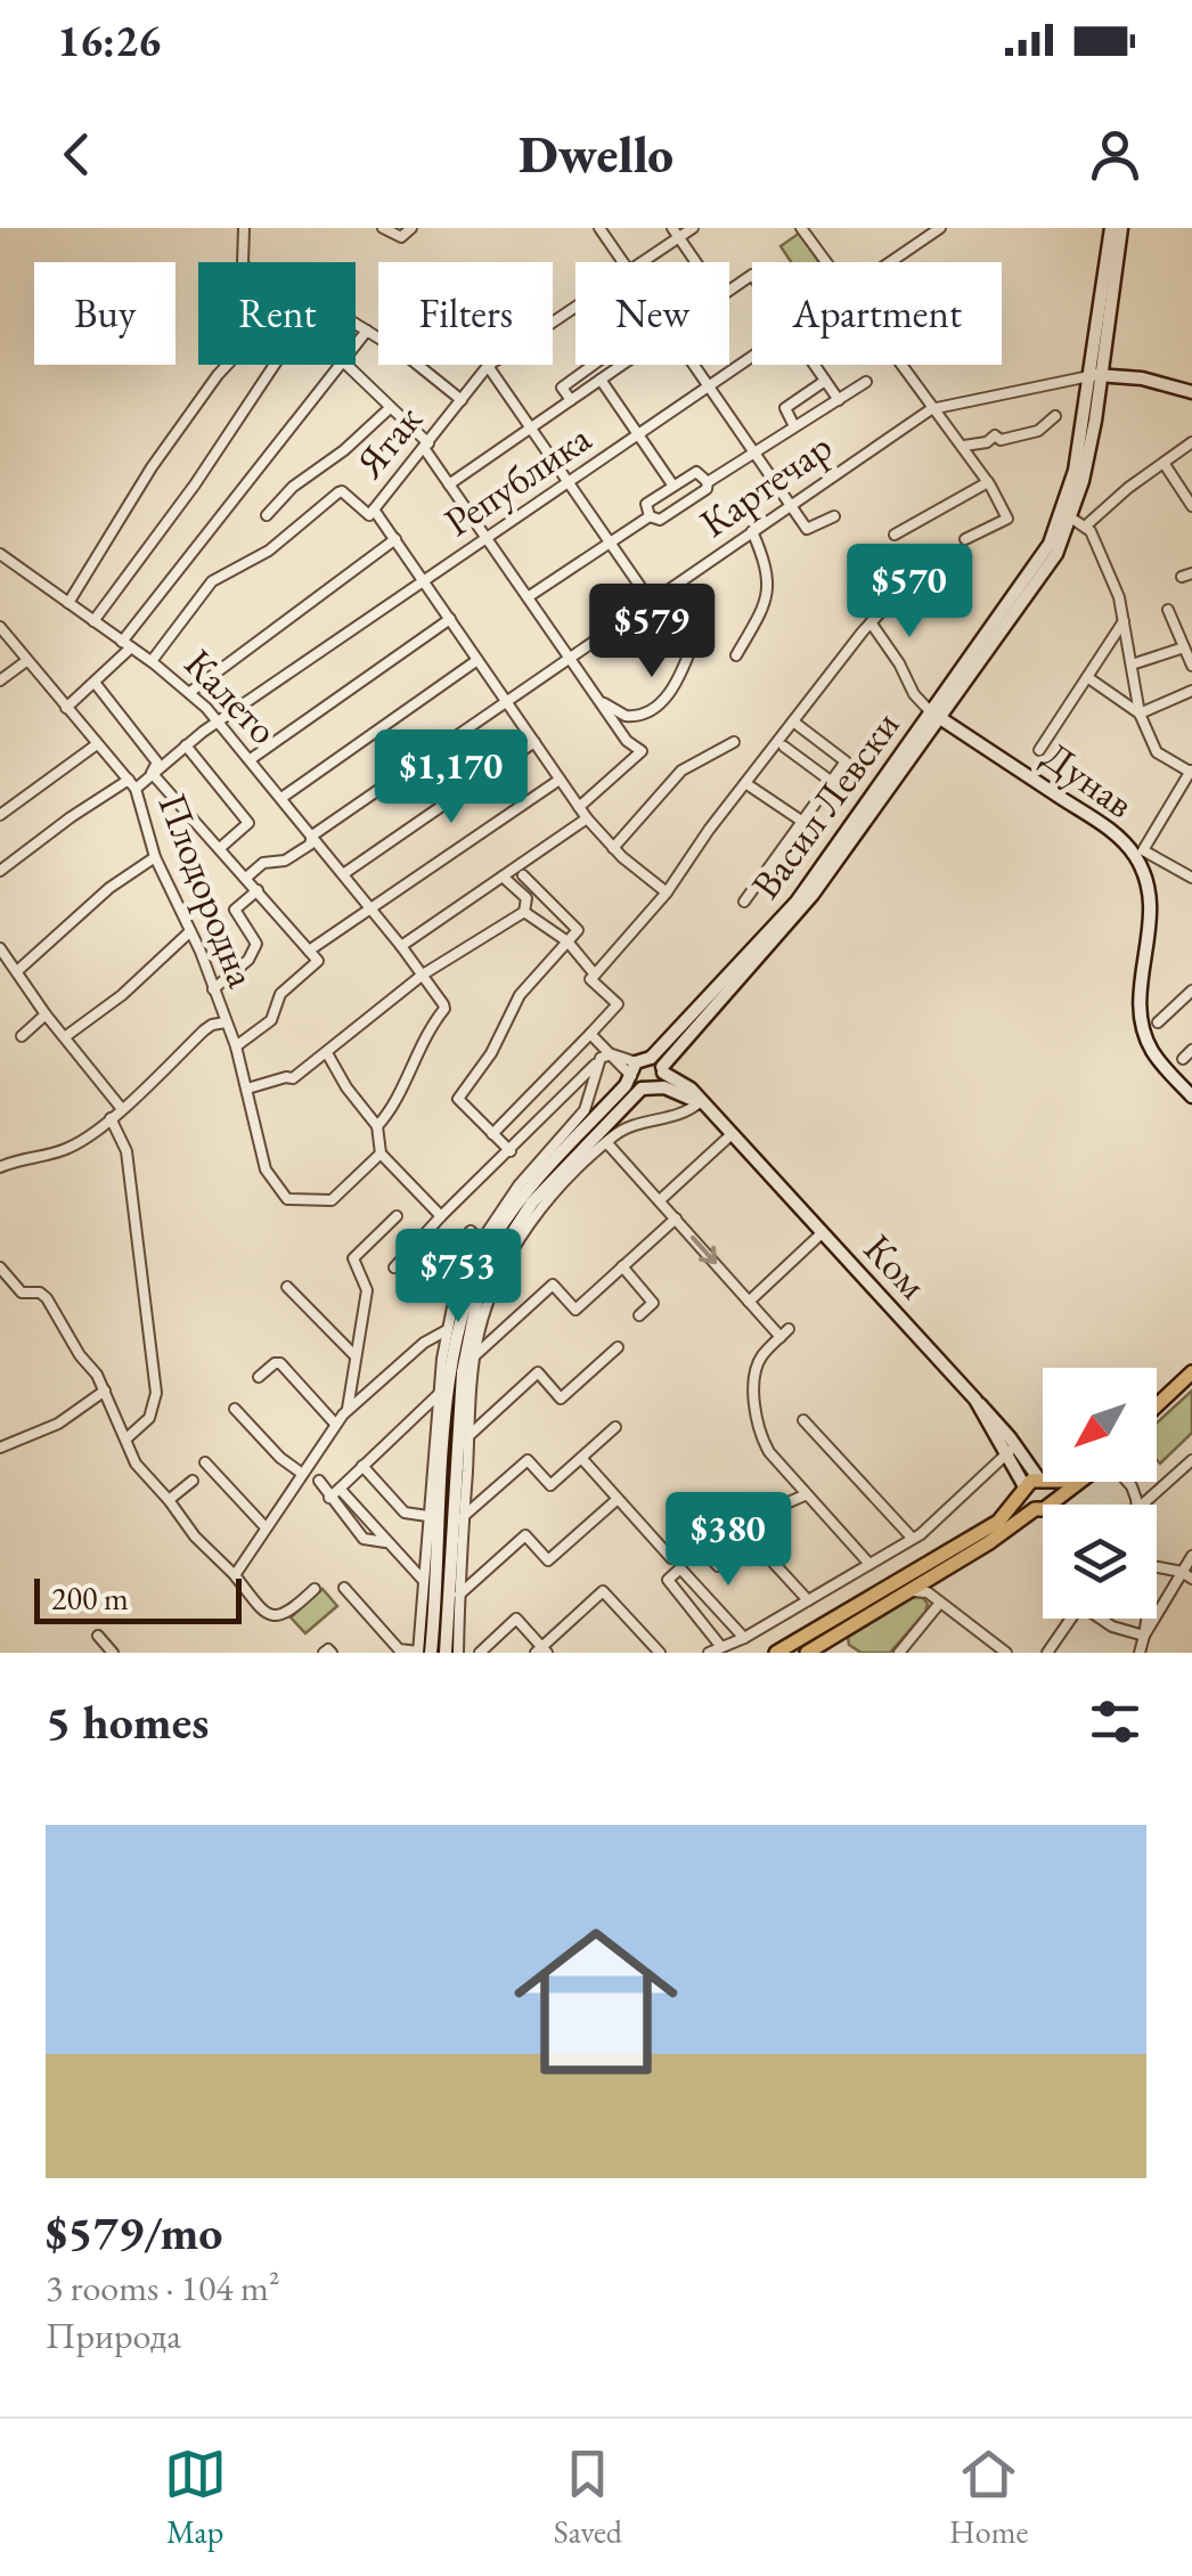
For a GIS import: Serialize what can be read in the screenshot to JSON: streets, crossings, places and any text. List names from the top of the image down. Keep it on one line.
{"streets":{"main road":["Дунав","Васил Левски","Ком"],"street":["Ятак","Република","Картечар","Калето","Плодородна"]},"crossings":[["Ятак","Калето"],["Република","Калето"],["Република","Плодородна"],["Картечар","Калето"],["Дунав","Васил Левски"]],"scale_bar":"200 m","north":"bottom left","page":{"status":"16:26","header":"Dwello","chip":["Buy","Rent","Filters","New","Apartment"],"price":["$570","$579","$1,170","$753","$380"],"scale":"200 m","heading":"5 homes","list":[{"name":"$579/mo","note":"3 rooms · 104 m² · Природа"}],"tabs":["Map","Saved","Home"]}}
